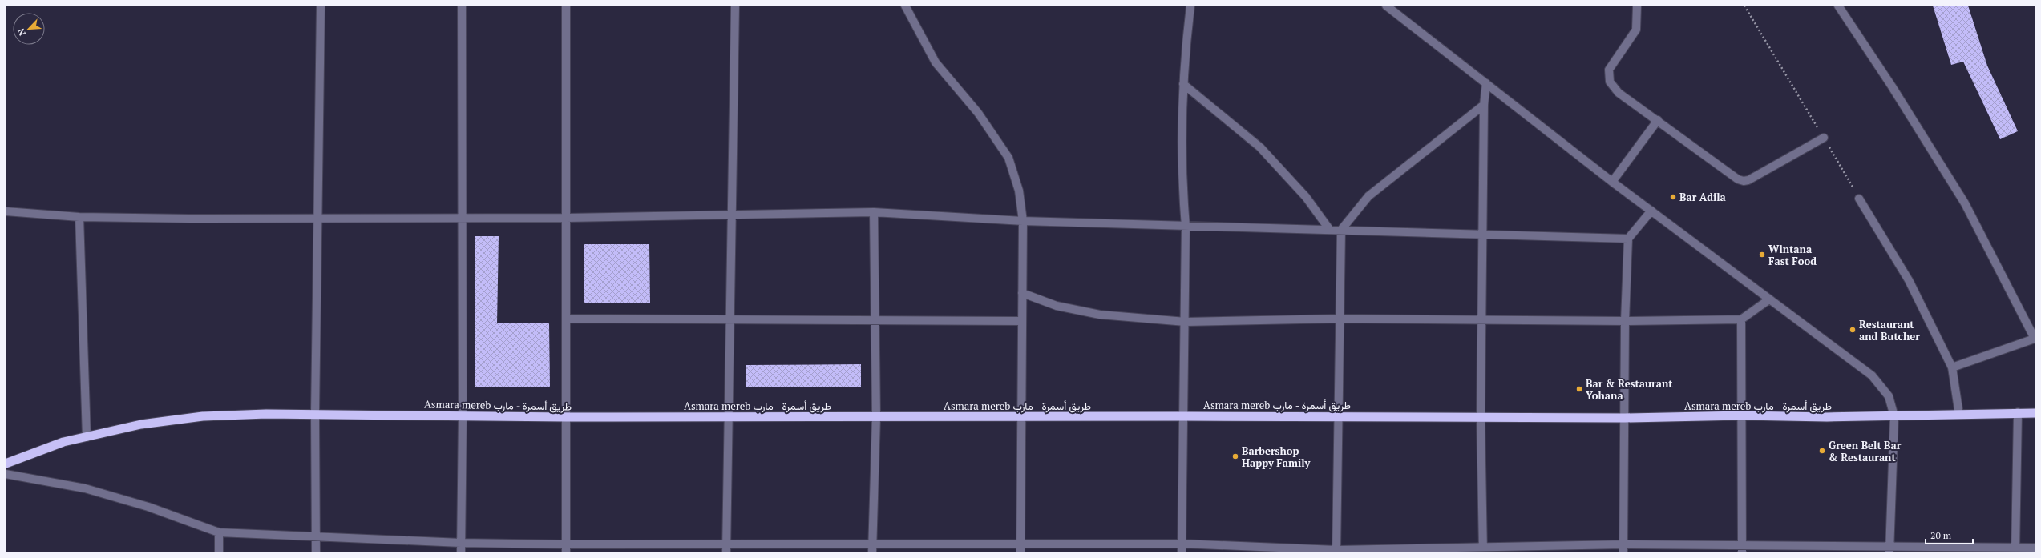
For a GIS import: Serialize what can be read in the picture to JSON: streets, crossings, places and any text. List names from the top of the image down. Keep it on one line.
{"streets":{"highway":["Asmara mereb طريق أسمرة - مارب"]},"places":["Bar Adila","Wintana Fast Food","Restaurant and Butcher","Bar & Restaurant Yohana","Green Belt Bar & Restaurant","Barbershop Happy Family"],"scale_bar":"20 m","north":"bottom left"}
